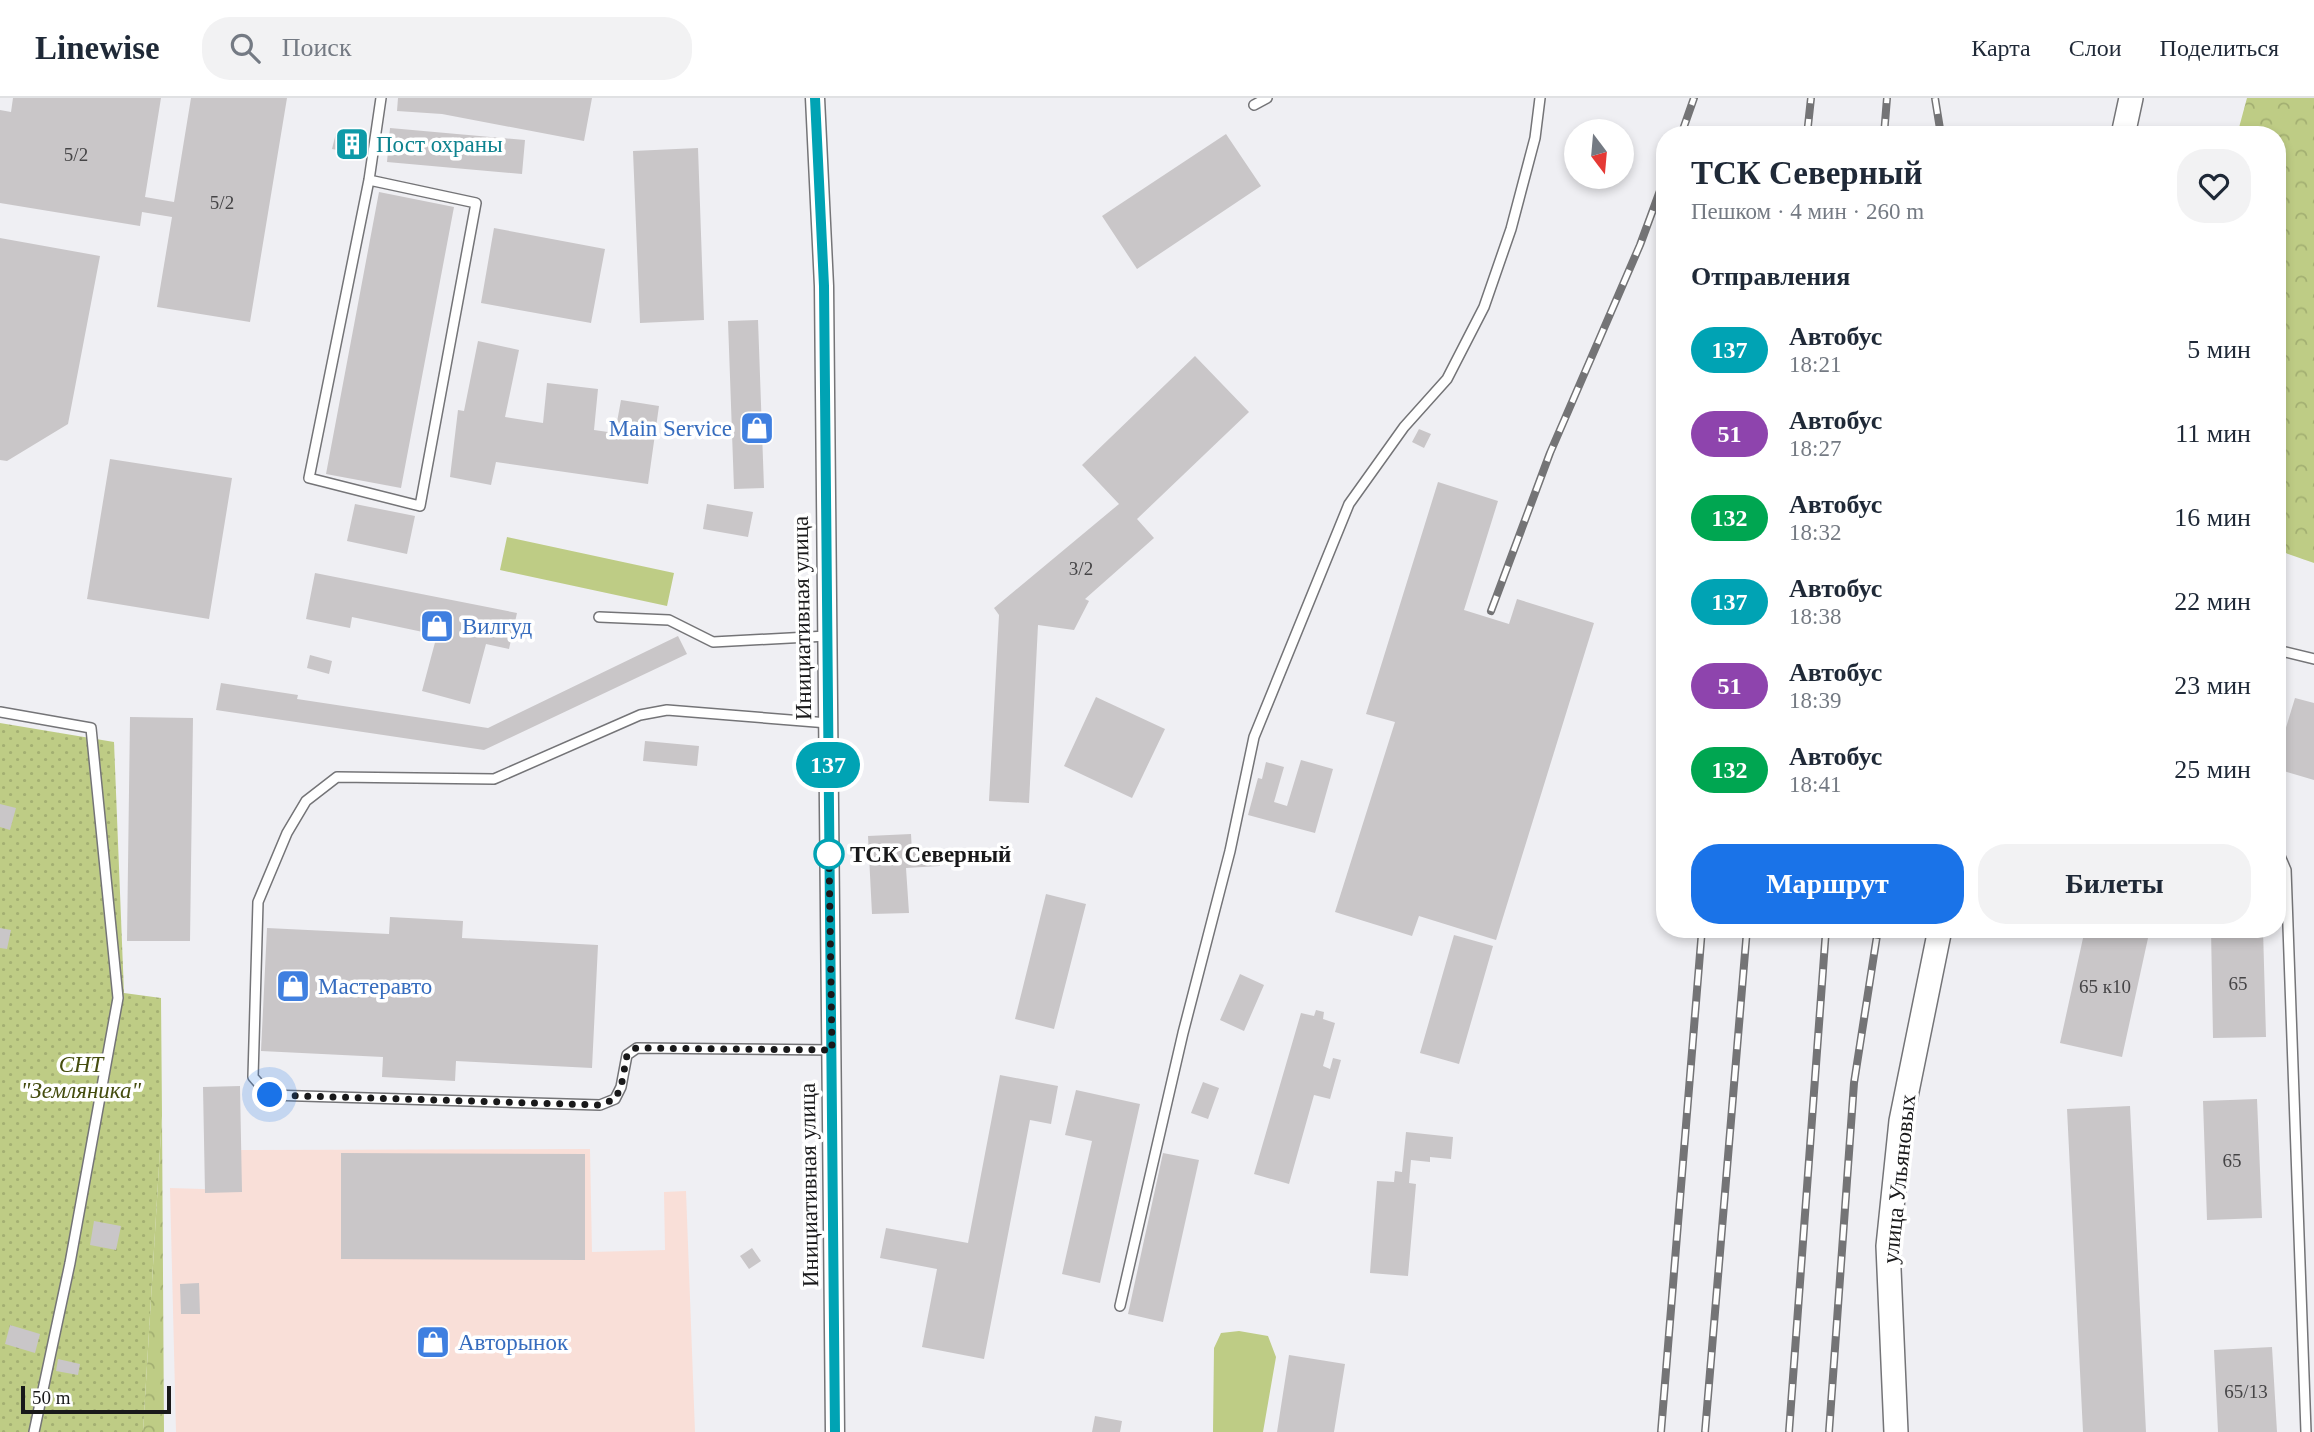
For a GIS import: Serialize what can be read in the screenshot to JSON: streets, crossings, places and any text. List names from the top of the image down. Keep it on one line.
{"streets":{"street":["Инициативная улица","улица Ульяновых"]},"parks":["СНТ \"Земляника\""],"places":{"building":["Пост охраны"],"shop":["Main Service","Вилгуд","Мастеравто","Авторынок"],"other":["ТСК Северный"]},"lines":["bus line 137"],"house_numbers":["5/2","5/2","3/2","65","65 к10","65","65/13"],"scale_bar":"50 m","north":"bottom","page":{"header":"Linewise","search":"Поиск","nav":["Карта","Слои","Поделиться"],"on_map":"137","heading":[["ТСК Северный","Пешком · 4 мин · 260 m"],"Отправления"],"list":[{"mark":"137","name":"Автобус","note":"18:21","value":"5 мин"},{"mark":"51","name":"Автобус","note":"18:27","value":"11 мин"},{"mark":"132","name":"Автобус","note":"18:32","value":"16 мин"},{"mark":"137","name":"Автобус","note":"18:38","value":"22 мин"},{"mark":"51","name":"Автобус","note":"18:39","value":"23 мин"},{"mark":"132","name":"Автобус","note":"18:41","value":"25 мин"}],"buttons":["Маршрут","Билеты"],"scale":"50 m"}}
